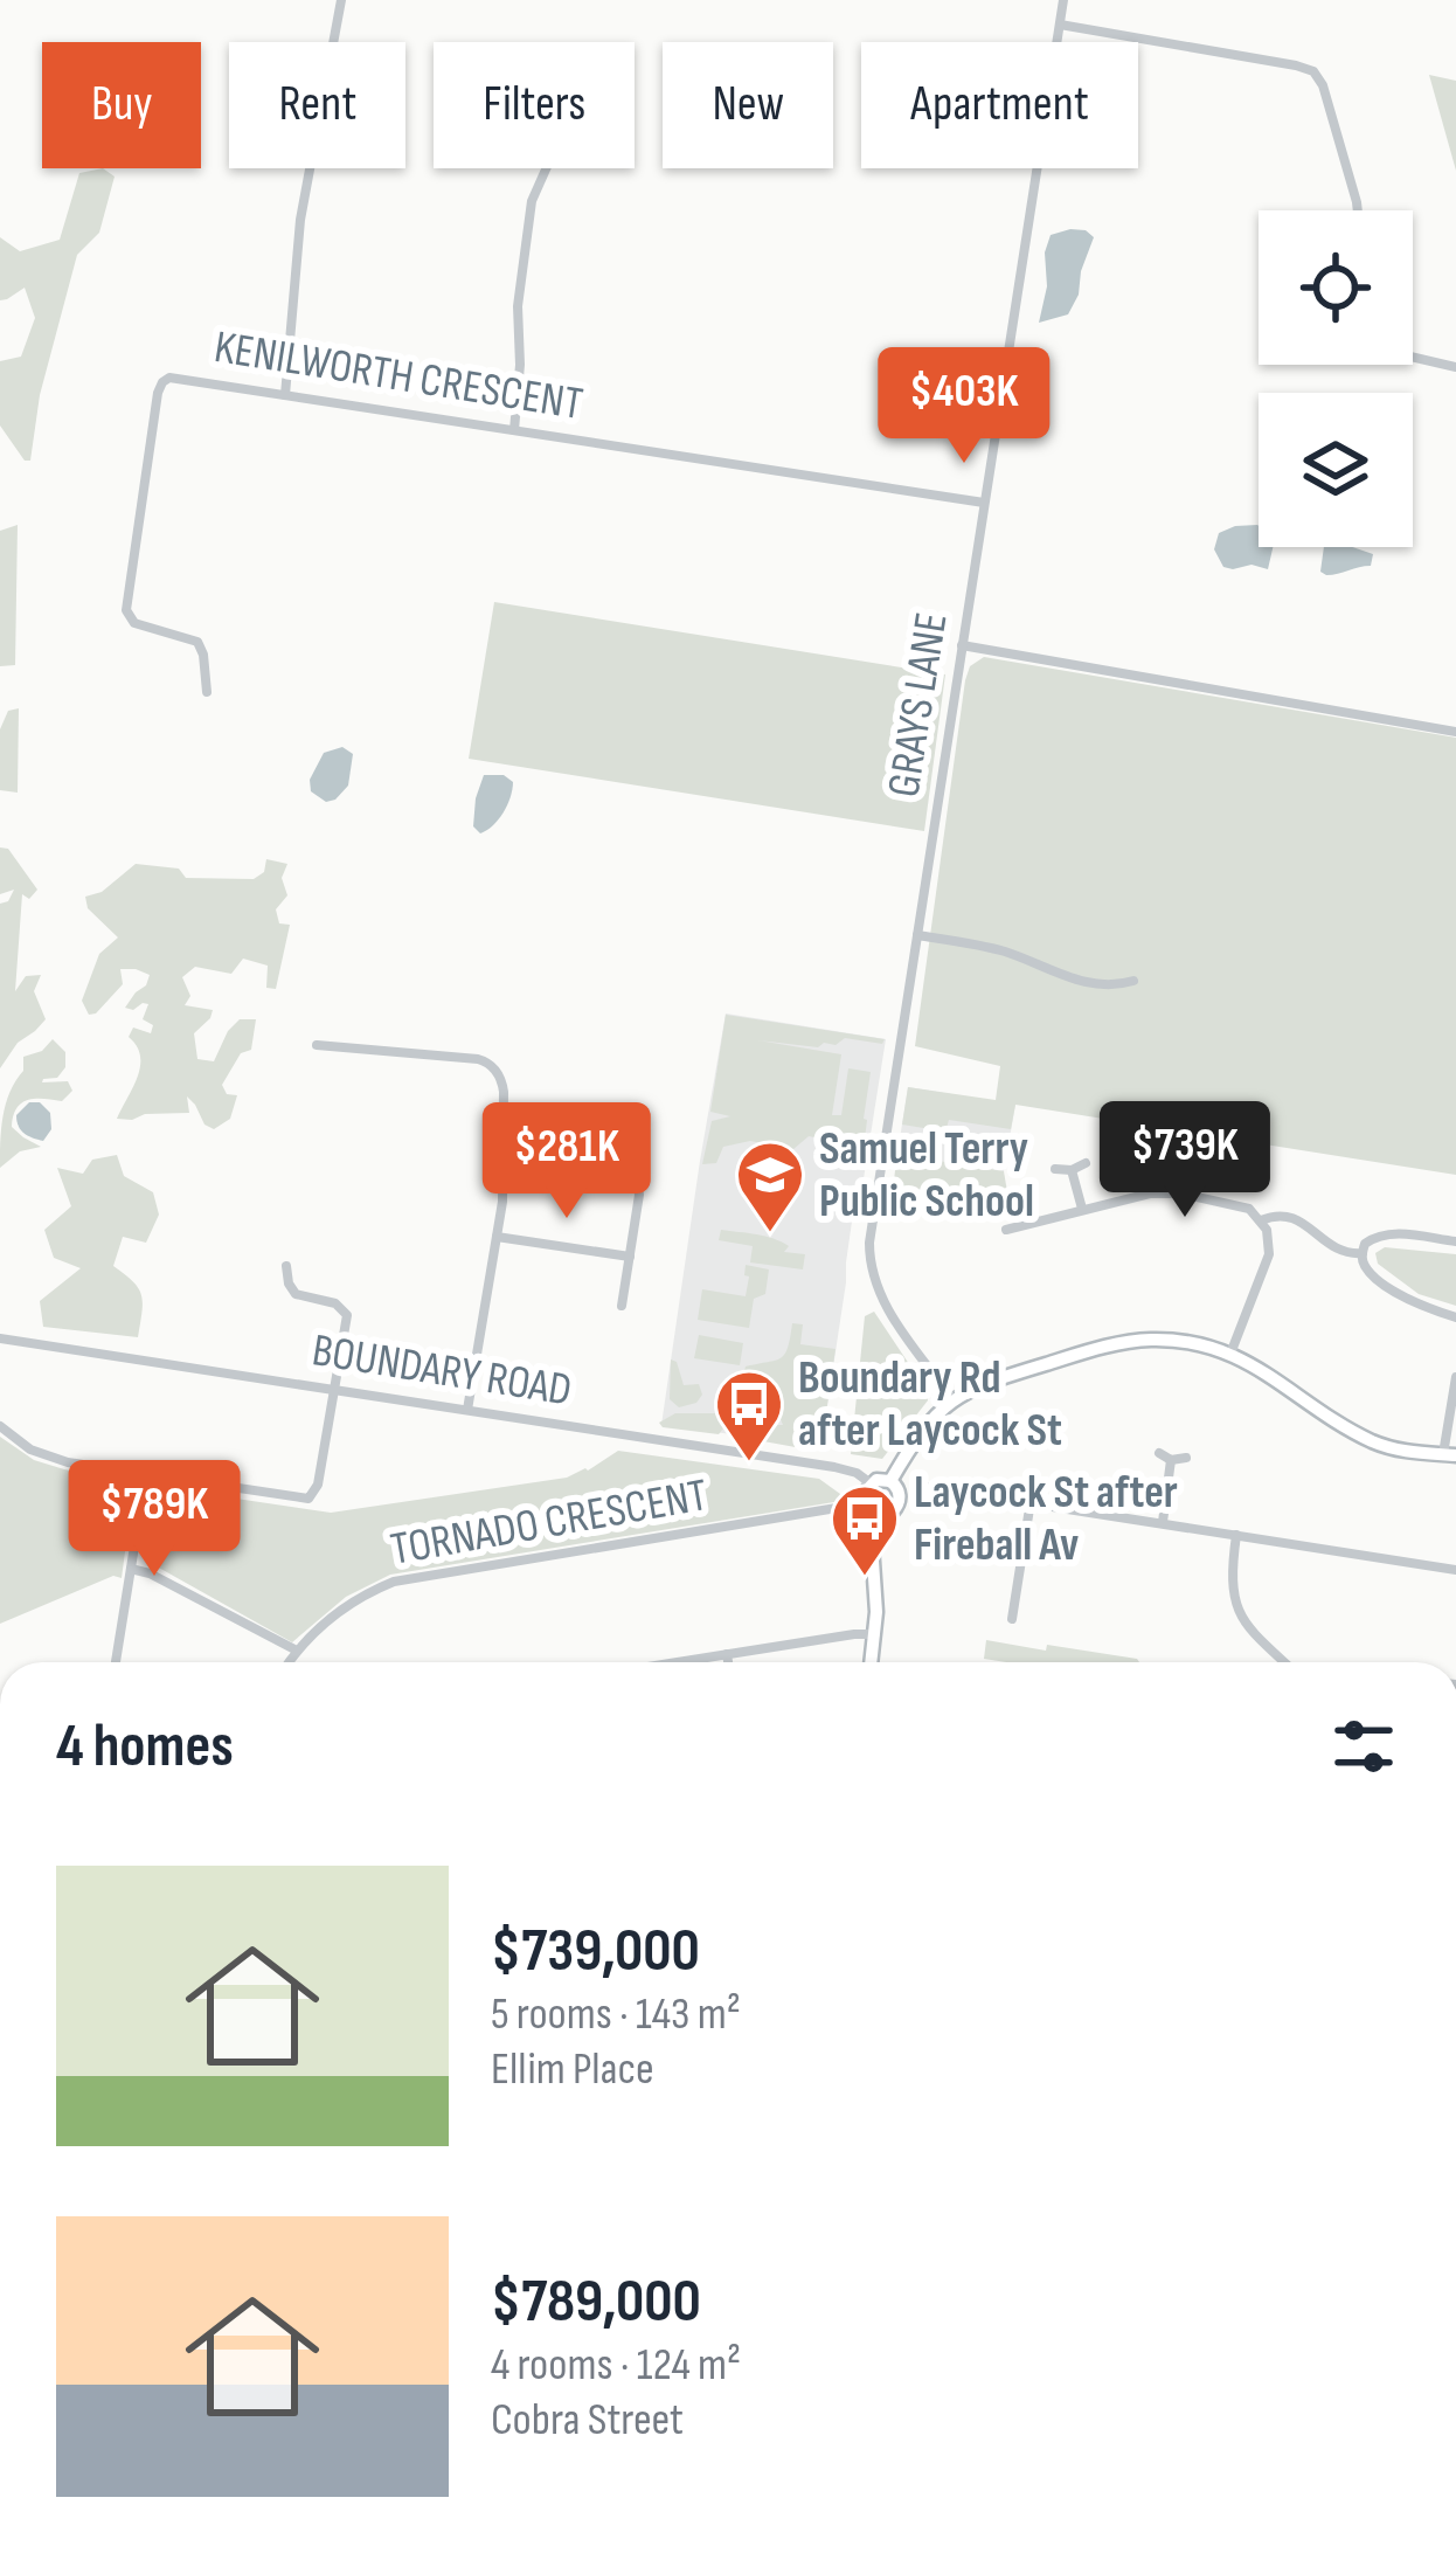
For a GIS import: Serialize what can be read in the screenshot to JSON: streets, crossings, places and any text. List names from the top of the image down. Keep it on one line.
{"streets":{"street":["KENILWORTH CRESCENT","GRAYS LANE","BOUNDARY ROAD","TORNADO CRESCENT"]},"crossings":[["KENILWORTH CRESCENT","GRAYS LANE"],["BOUNDARY ROAD","TORNADO CRESCENT"]],"places":{"school or university":["Samuel Terry Public School"],"bus stop":["Boundary Rd after Laycock St","Laycock St after Fireball Av"]},"page":{"chip":["Buy","Rent","Filters","New","Apartment"],"price":["$403K","$739K","$281K","$789K"],"heading":"4 homes","list":[{"name":"$739,000","note":"5 rooms · 143 m² · Ellim Place"},{"name":"$789,000","note":"4 rooms · 124 m² · Cobra Street"}]}}
